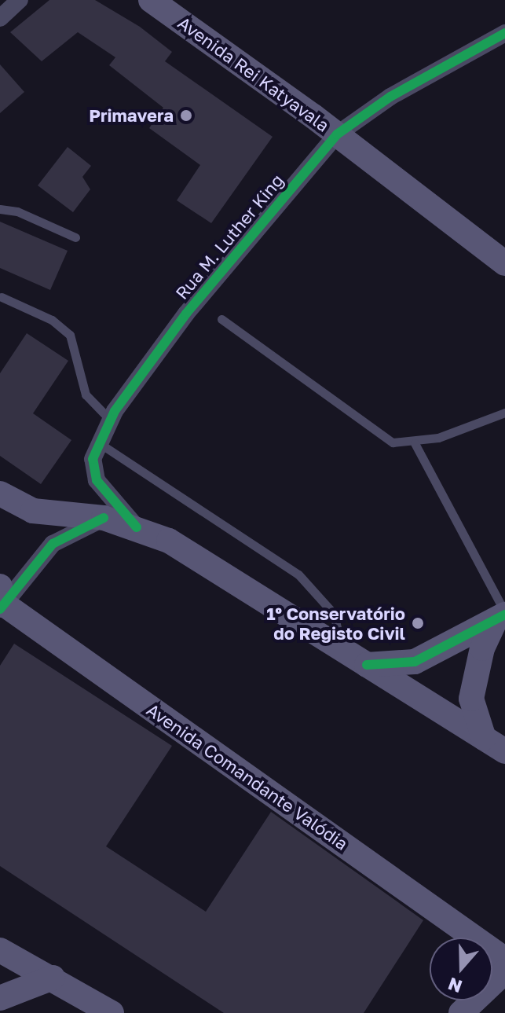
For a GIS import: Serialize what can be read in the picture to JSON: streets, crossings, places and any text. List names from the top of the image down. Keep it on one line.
{"streets":{"main road":["Avenida Rei Katyavala","Avenida Comandante Valódia"],"street":["Rua M. Luther King"]},"crossings":[["Avenida Rei Katyavala","Rua M. Luther King"]],"places":["Primavera","1º Conservatório do Registo Civil"],"north":"bottom"}
